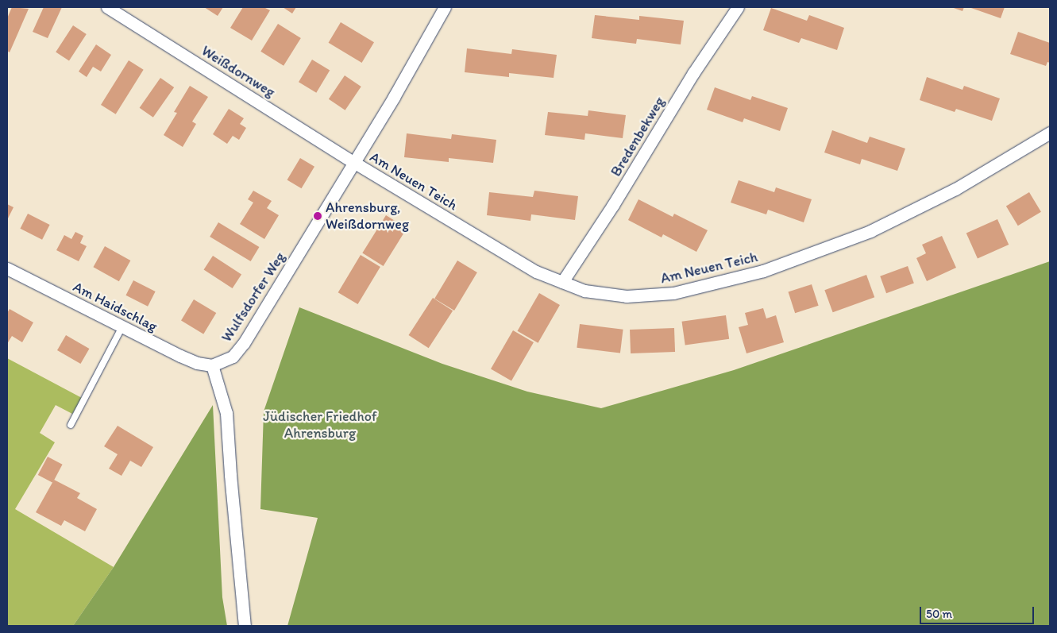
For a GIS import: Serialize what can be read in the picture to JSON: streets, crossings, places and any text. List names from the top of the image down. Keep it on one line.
{"streets":{"street":["Weißdornweg","Bredenbekweg","Am Neuen Teich","Wulfsdorfer Weg","Am Haidschlag"]},"crossings":[["Weißdornweg","Am Neuen Teich"],["Weißdornweg","Wulfsdorfer Weg"],["Bredenbekweg","Am Neuen Teich"],["Am Neuen Teich","Wulfsdorfer Weg"],["Wulfsdorfer Weg","Am Haidschlag"]],"parks":["Jüdischer Friedhof Ahrensburg"],"places":["Ahrensburg, Weißdornweg"],"scale_bar":"50 m"}
